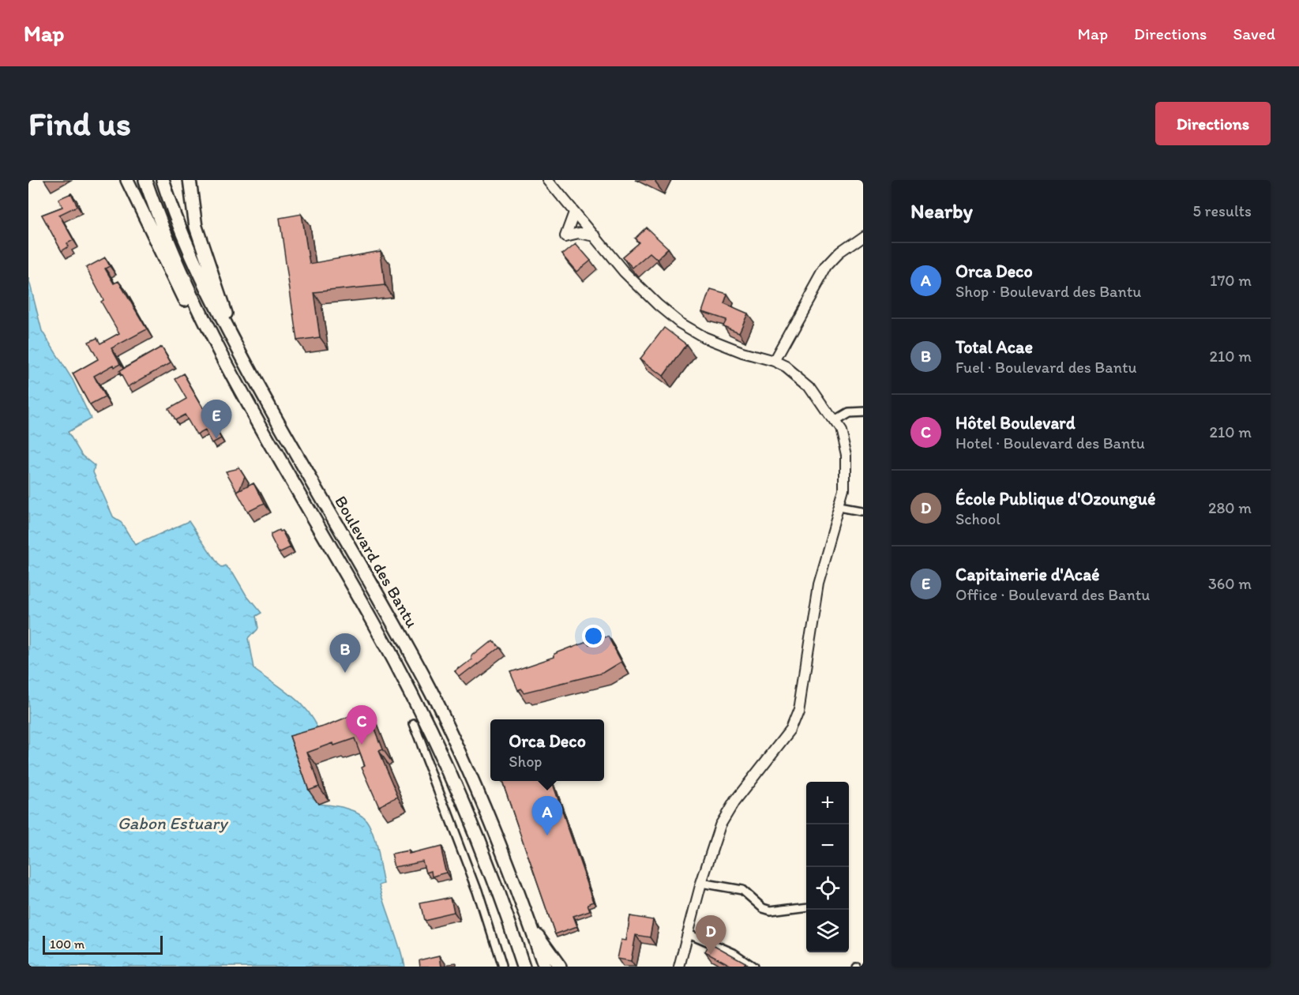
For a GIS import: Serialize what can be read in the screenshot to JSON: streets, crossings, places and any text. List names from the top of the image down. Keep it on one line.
{"streets":{"highway":["Boulevard des Bantu"]},"water":["Gabon Estuary"],"scale_bar":"100 m","page":{"header":"Map","nav":["Map","Directions","Saved"],"buttons":"Directions","title":"Find us","heading":["Nearby","5 results"],"list":[{"mark":"A","name":"Orca Deco","note":"Shop · Boulevard des Bantu","value":"170 m"},{"mark":"B","name":"Total Acae","note":"Fuel · Boulevard des Bantu","value":"210 m"},{"mark":"C","name":"Hôtel Boulevard","note":"Hotel · Boulevard des Bantu","value":"210 m"},{"mark":"D","name":"École Publique d'Ozoungué","note":"School","value":"280 m"},{"mark":"E","name":"Capitainerie d'Acaé","note":"Office · Boulevard des Bantu","value":"360 m"}],"pins":["E","B","C","A","D"],"popup":["Orca Deco","Shop"],"map_buttons":["+","−"],"scale":"100 m"}}
